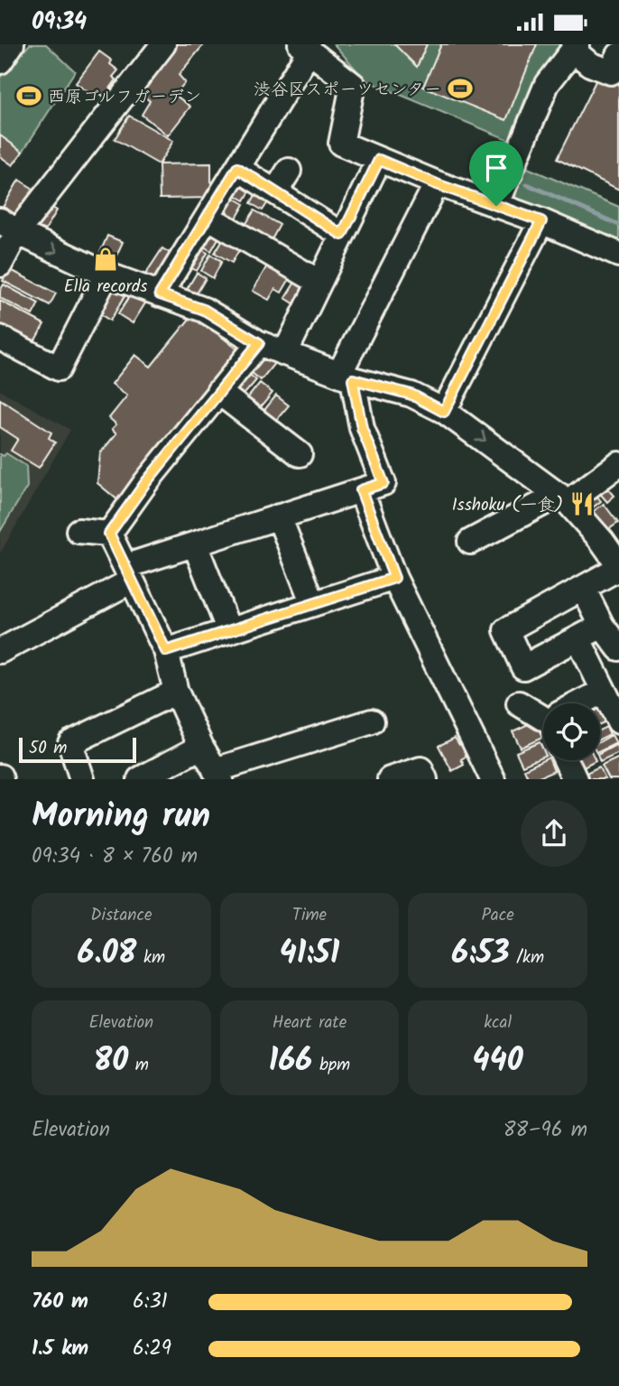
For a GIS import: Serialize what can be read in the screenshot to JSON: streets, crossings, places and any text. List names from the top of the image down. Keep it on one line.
{"places":{"sports":["渋谷区スポーツセンター","西原ゴルフガーデン"],"shop":["Ella records"],"restaurant":["Isshoku (一食)"]},"scale_bar":"50 m","page":{"status":"09:34","scale":"50 m","heading":["Morning run","09:34 · 8 × 760 m"],"stats":[["Distance","6.08 km"],["Time","41:51"],["Pace","6:53 /km"],["Elevation","80 m"],["Heart rate","166 bpm"],["kcal","440"]],"chart":["Elevation","88–96 m"],"list":[{"name":"760 m","note":"6:31"},{"name":"1.5 km","note":"6:29"}]}}
